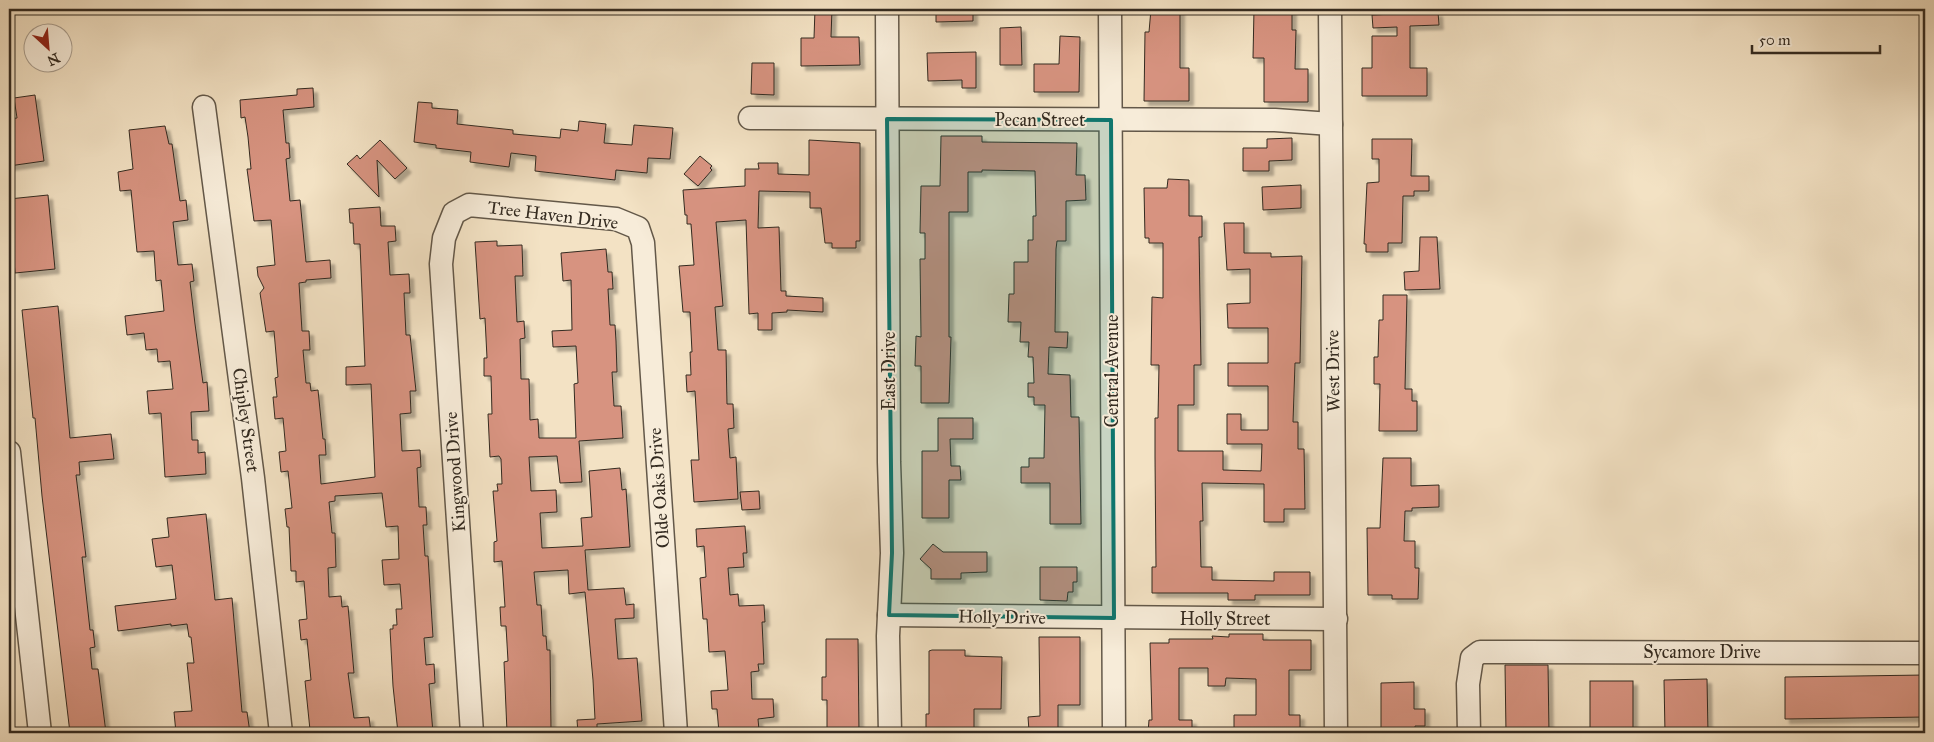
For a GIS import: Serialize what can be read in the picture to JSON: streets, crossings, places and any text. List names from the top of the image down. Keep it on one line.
{"streets":{"street":["Pecan Street","Tree Haven Drive","East Drive","Central Avenue","West Drive","Chipley Street","Kingwood Drive","Olde Oaks Drive","Holly Drive","Holly Street","Sycamore Drive"]},"crossings":[["Pecan Street","East Drive"],["Pecan Street","Central Avenue"],["Pecan Street","West Drive"],["Tree Haven Drive","Kingwood Drive"],["Tree Haven Drive","Olde Oaks Drive"],["East Drive","Holly Drive"],["Central Avenue","Holly Drive"],["Central Avenue","Holly Street"],["West Drive","Holly Street"],["Holly Drive","Holly Street"]],"scale_bar":"50 m","north":"bottom right"}
